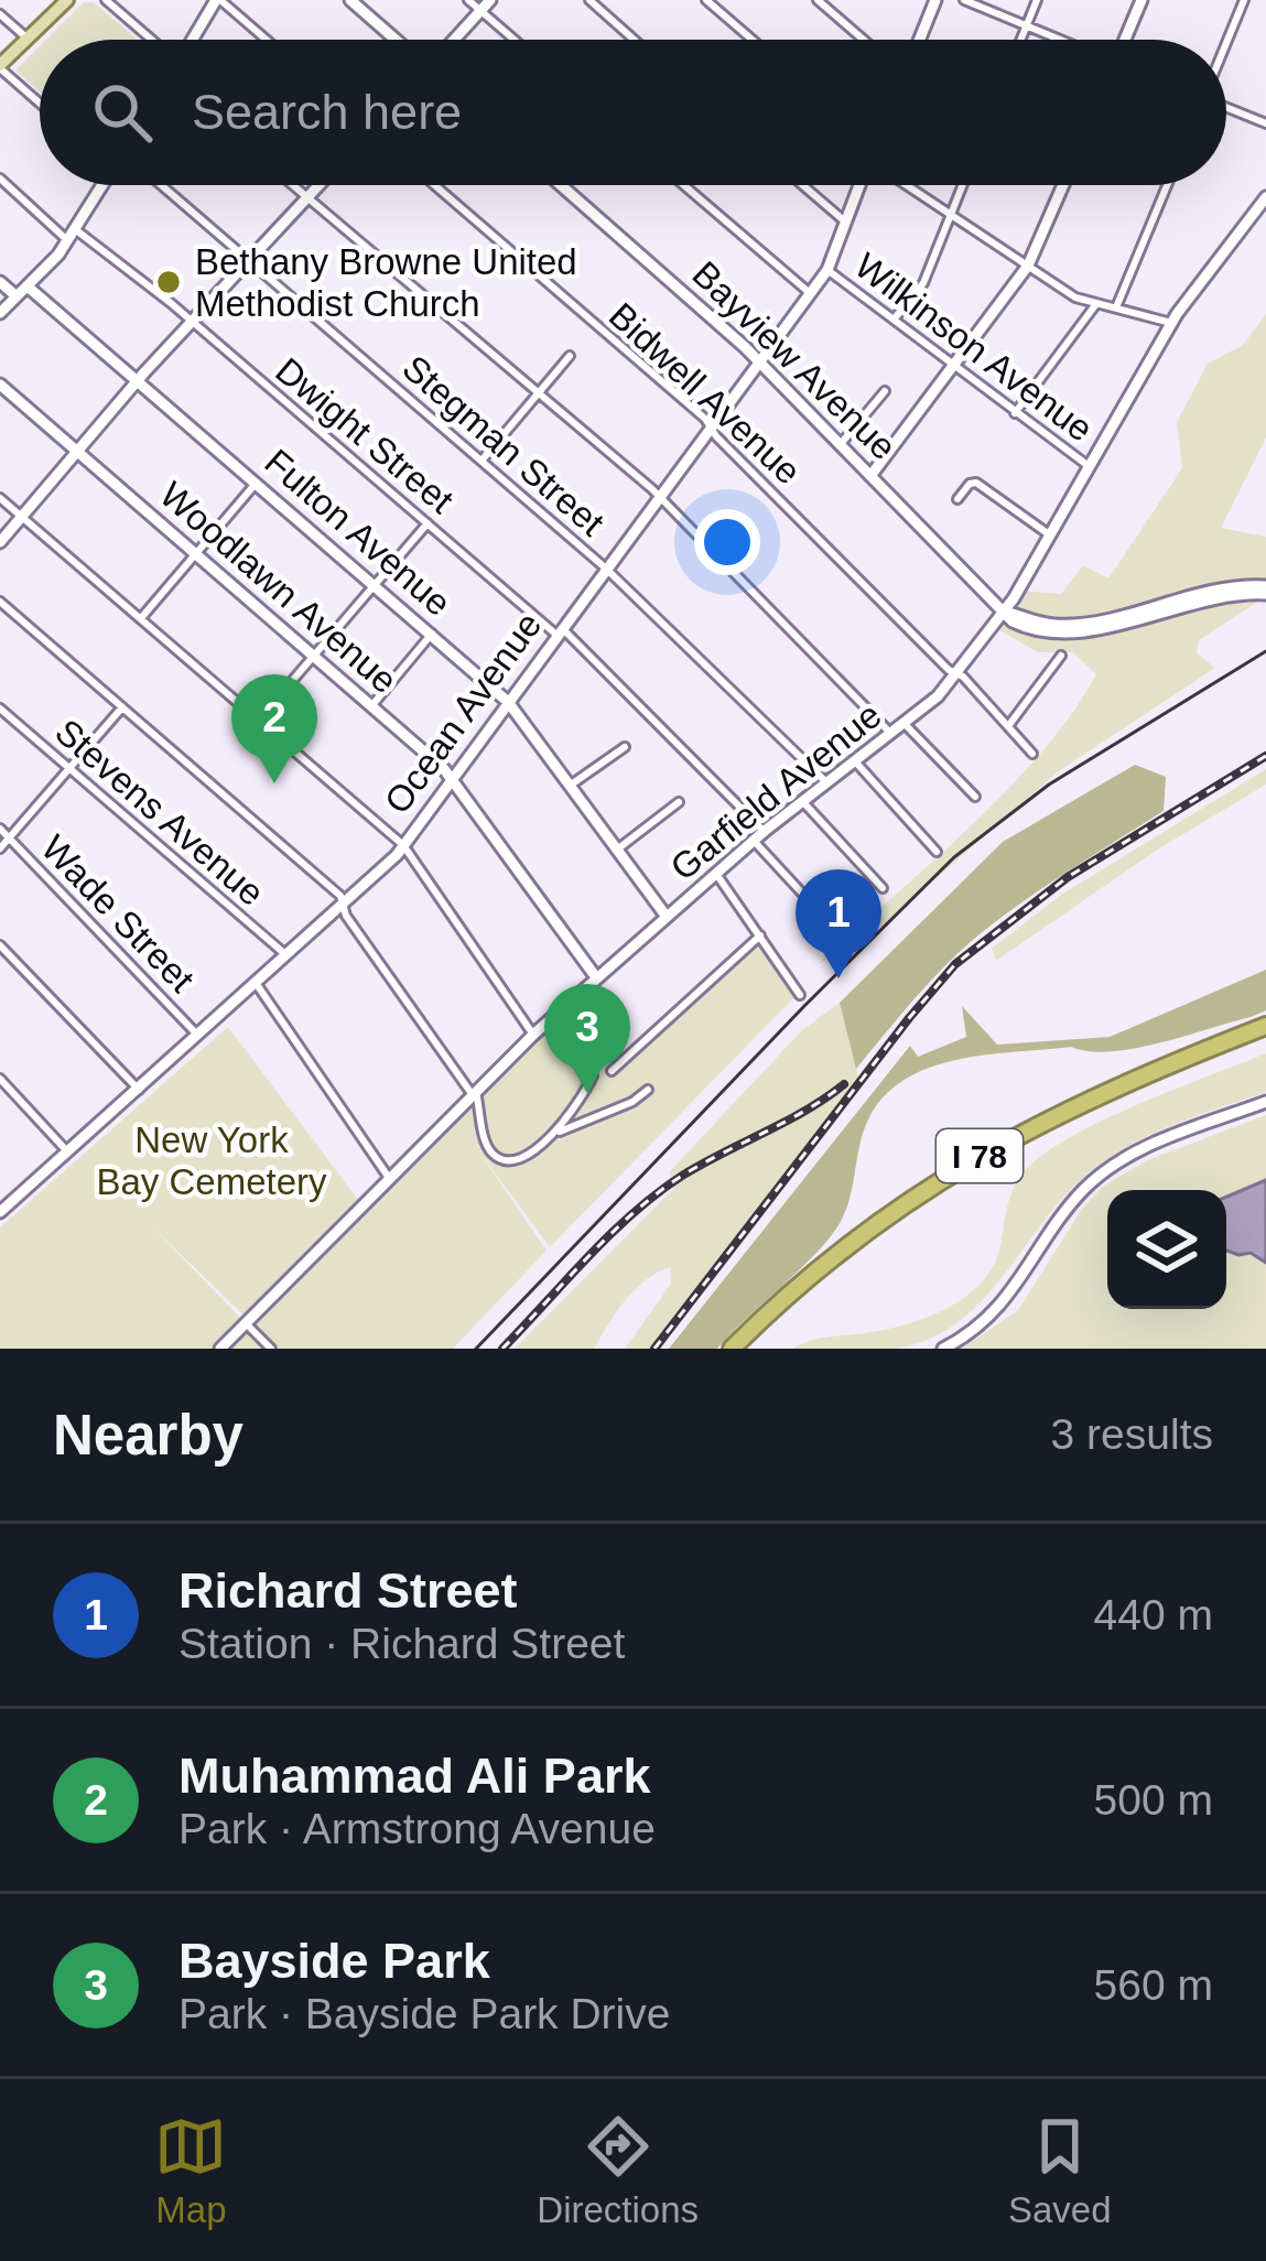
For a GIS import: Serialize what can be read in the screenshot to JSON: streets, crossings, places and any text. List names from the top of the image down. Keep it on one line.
{"streets":{"highway":["I 78"],"street":["Wilkinson Avenue","Bayview Avenue","Bidwell Avenue","Dwight Street","Stegman Street","Fulton Avenue","Woodlawn Avenue","Ocean Avenue","Garfield Avenue","Stevens Avenue","Wade Street"]},"crossings":[["Wilkinson Avenue","Ocean Avenue"],["Wilkinson Avenue","Garfield Avenue"],["Bayview Avenue","Ocean Avenue"],["Bayview Avenue","Garfield Avenue"],["Bidwell Avenue","Ocean Avenue"],["Bidwell Avenue","Garfield Avenue"],["Dwight Street","Ocean Avenue"],["Dwight Street","Garfield Avenue"],["Stegman Street","Ocean Avenue"],["Stegman Street","Garfield Avenue"],["Fulton Avenue","Ocean Avenue"],["Fulton Avenue","Garfield Avenue"],["Woodlawn Avenue","Ocean Avenue"],["Woodlawn Avenue","Garfield Avenue"],["Ocean Avenue","Stevens Avenue"],["Ocean Avenue","Wade Street"]],"parks":["New York Bay Cemetery"],"places":["Bethany Browne United Methodist Church"],"page":{"search":"Search here","pins":["2","1","3"],"heading":["Nearby","3 results"],"list":[{"mark":"1","name":"Richard Street","note":"Station · Richard Street","value":"440 m"},{"mark":"2","name":"Muhammad Ali Park","note":"Park · Armstrong Avenue","value":"500 m"},{"mark":"3","name":"Bayside Park","note":"Park · Bayside Park Drive","value":"560 m"}],"nav":["Map","Directions","Saved"]}}
